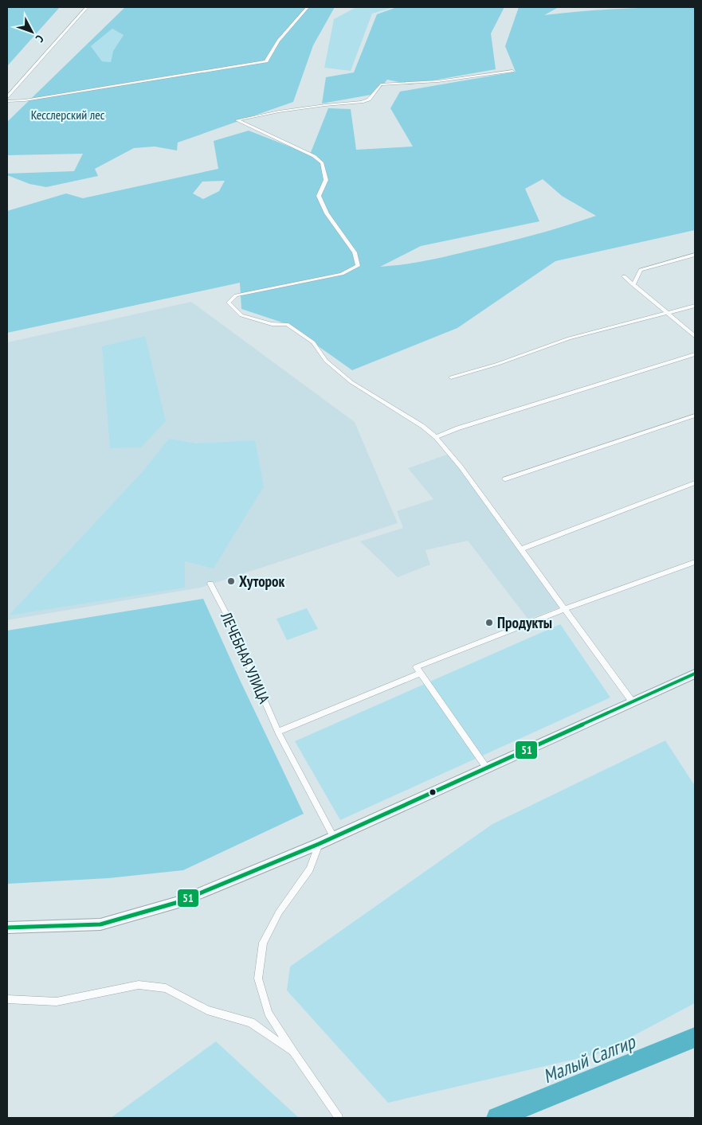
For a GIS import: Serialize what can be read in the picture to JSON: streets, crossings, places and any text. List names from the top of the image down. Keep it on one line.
{"streets":{"street":["ЛЕЧЕБНАЯ УЛИЦА"]},"water":["Малый Салгир"],"parks":["Кесслерский лес"],"places":["Хуторок","Продукты"],"lines":["transit line 51"],"north":"bottom right"}
